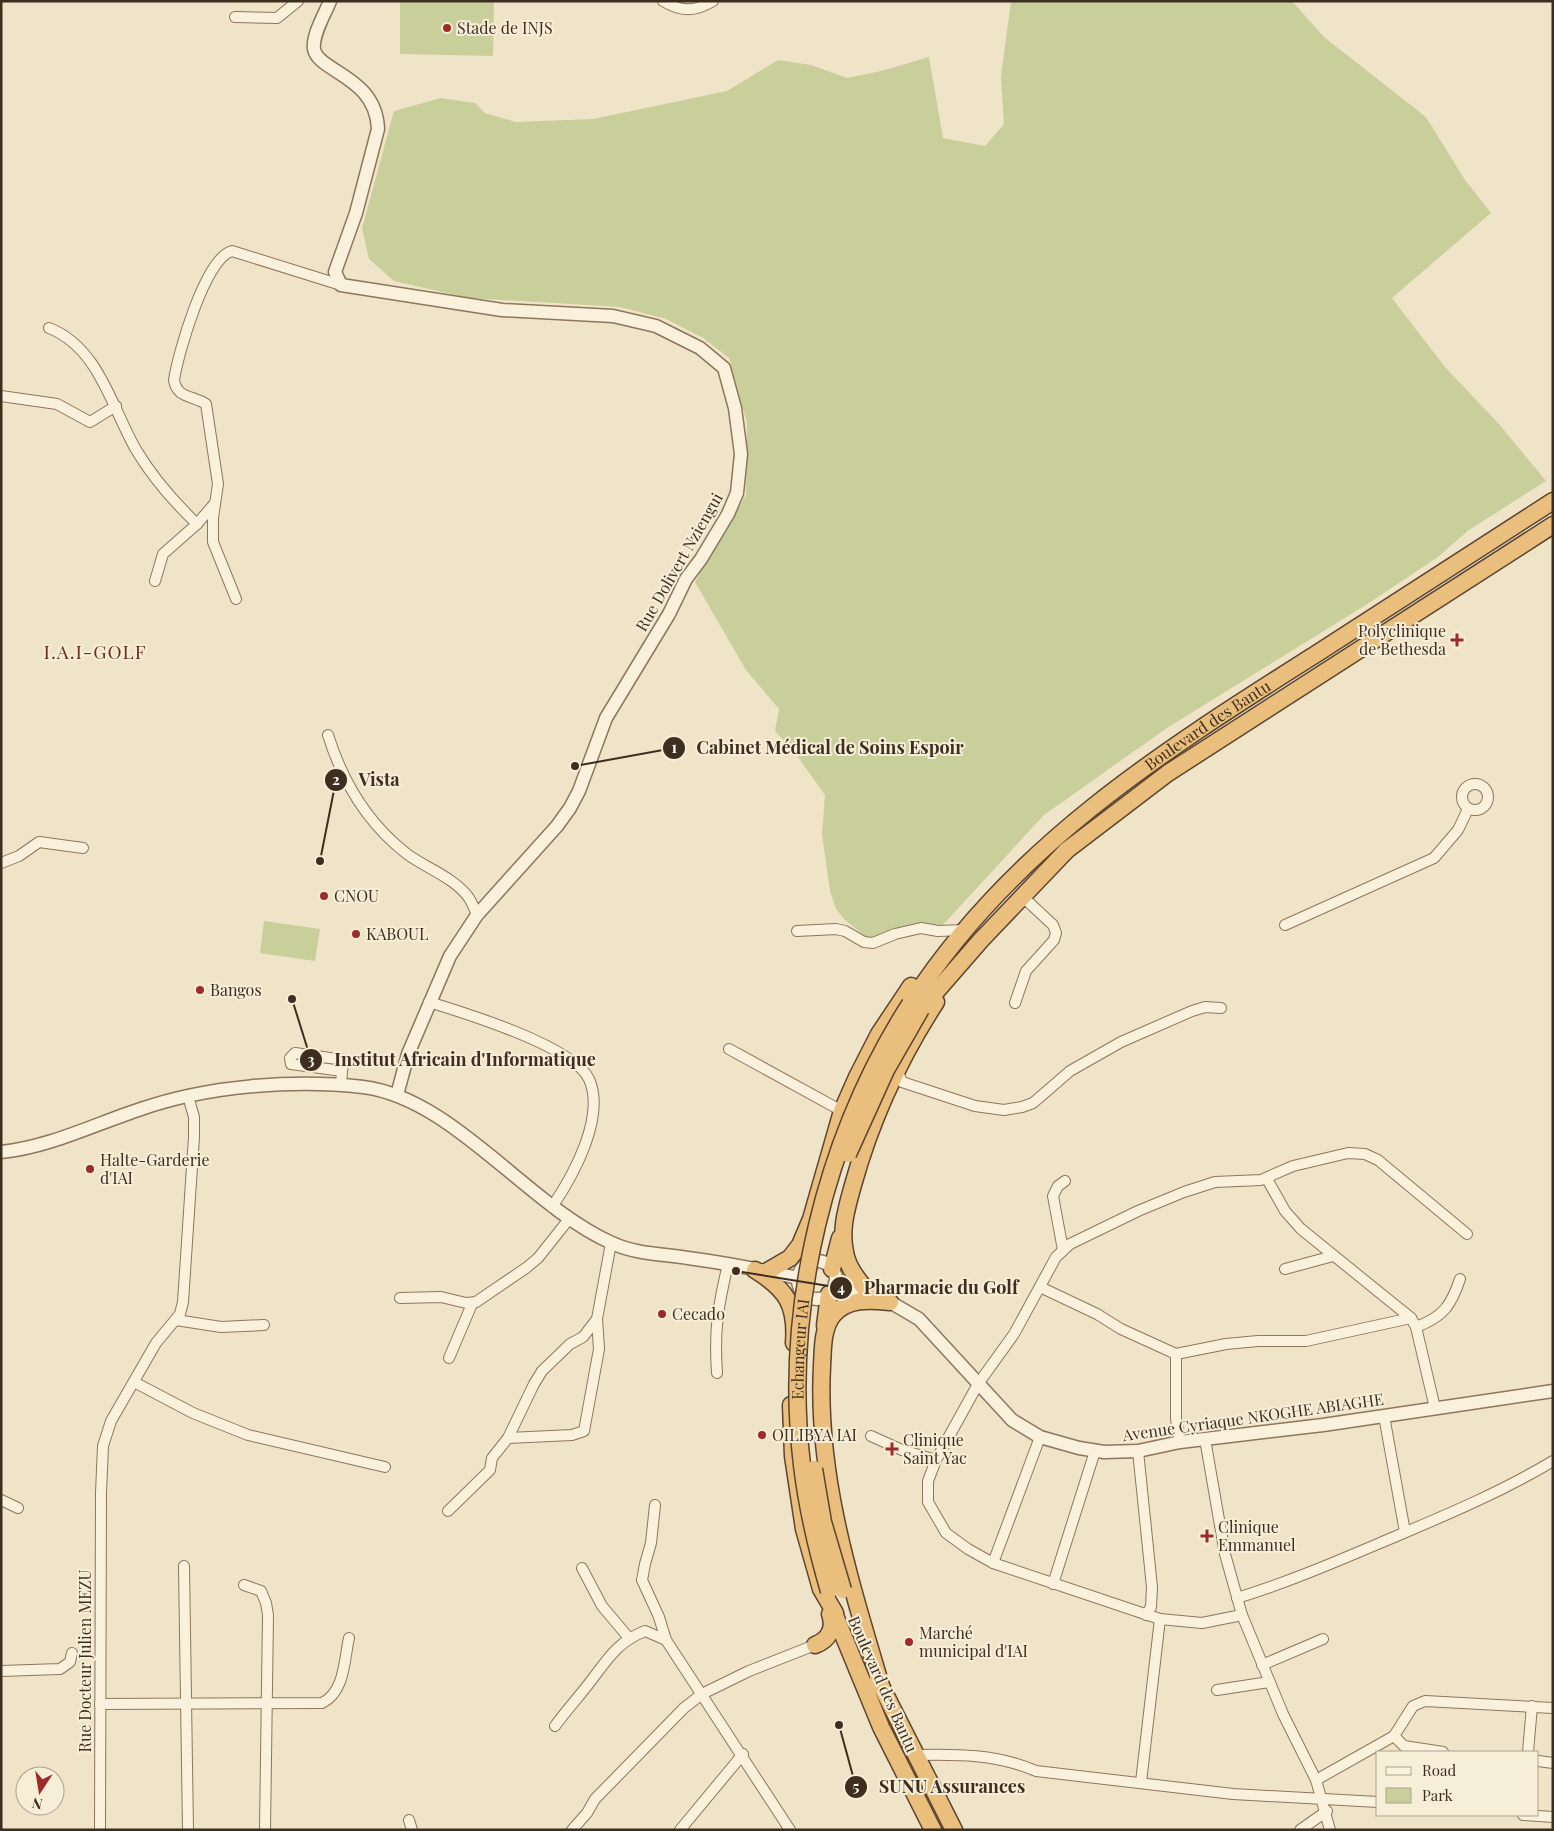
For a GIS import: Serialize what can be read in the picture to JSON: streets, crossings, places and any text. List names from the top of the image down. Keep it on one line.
{"streets":{"highway":["Boulevard des Bantu","Echangeur IAI"],"street":["Rue Dolivert Nziengui","Avenue Cyriaque NKOGHE ABIAGHE","Rue Docteur Julien MEZU"]},"crossings":[["Boulevard des Bantu","Echangeur IAI"]],"districts":["I.A.I-GOLF"],"places":{"other":["Stade de INJS","Cabinet Médical de Soins Espoir","Vista","CNOU","KABOUL","Bangos","Institut Africain d'Informatique","Halte-Garderie d'IAI","Pharmacie du Golf","Cecado","OILIBYA IAI","Marché municipal d'IAI","SUNU Assurances"],"health":["Polyclinique de Bethesda","Clinique Saint Yac","Clinique Emmanuel"]},"legend":["Road","Park"],"north":"bottom"}
